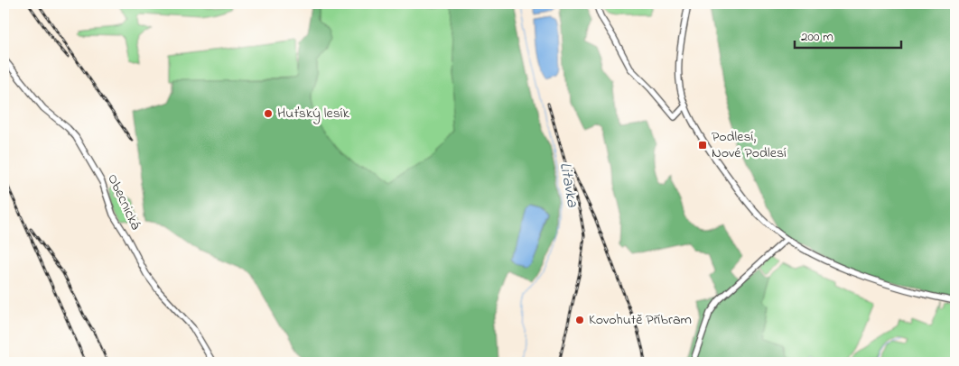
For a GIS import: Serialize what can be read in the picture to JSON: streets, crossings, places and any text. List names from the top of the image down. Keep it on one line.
{"streets":{"street":["Obecnická"]},"water":["Litavka"],"places":{"other":["Huťský lesík","Kovohutě Příbram"],"transit":["Podlesí, Nové Podlesí"]},"scale_bar":"200 m"}
